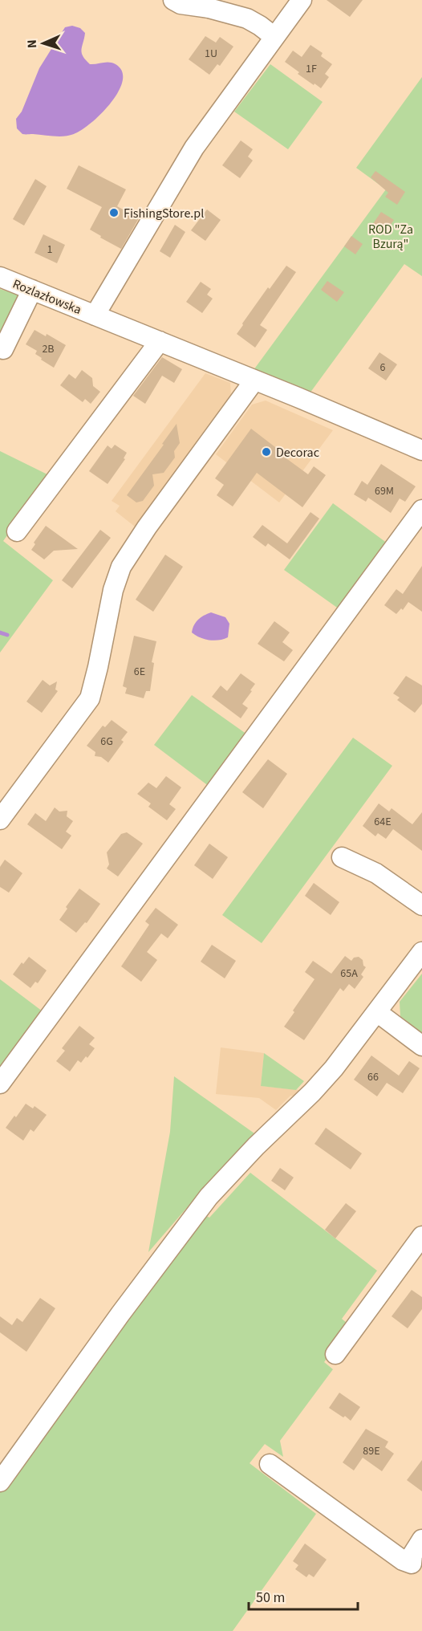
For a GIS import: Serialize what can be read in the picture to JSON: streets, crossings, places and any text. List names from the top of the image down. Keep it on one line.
{"streets":{"street":["Rozlazłowska"]},"parks":["ROD \"Za Bzurą\""],"places":["FishingStore.pl","Decorac"],"house_numbers":["1U","1F","1","2B","6","69M","6E","6G","64E","65A","66","89E"],"scale_bar":"50 m","north":"left"}
